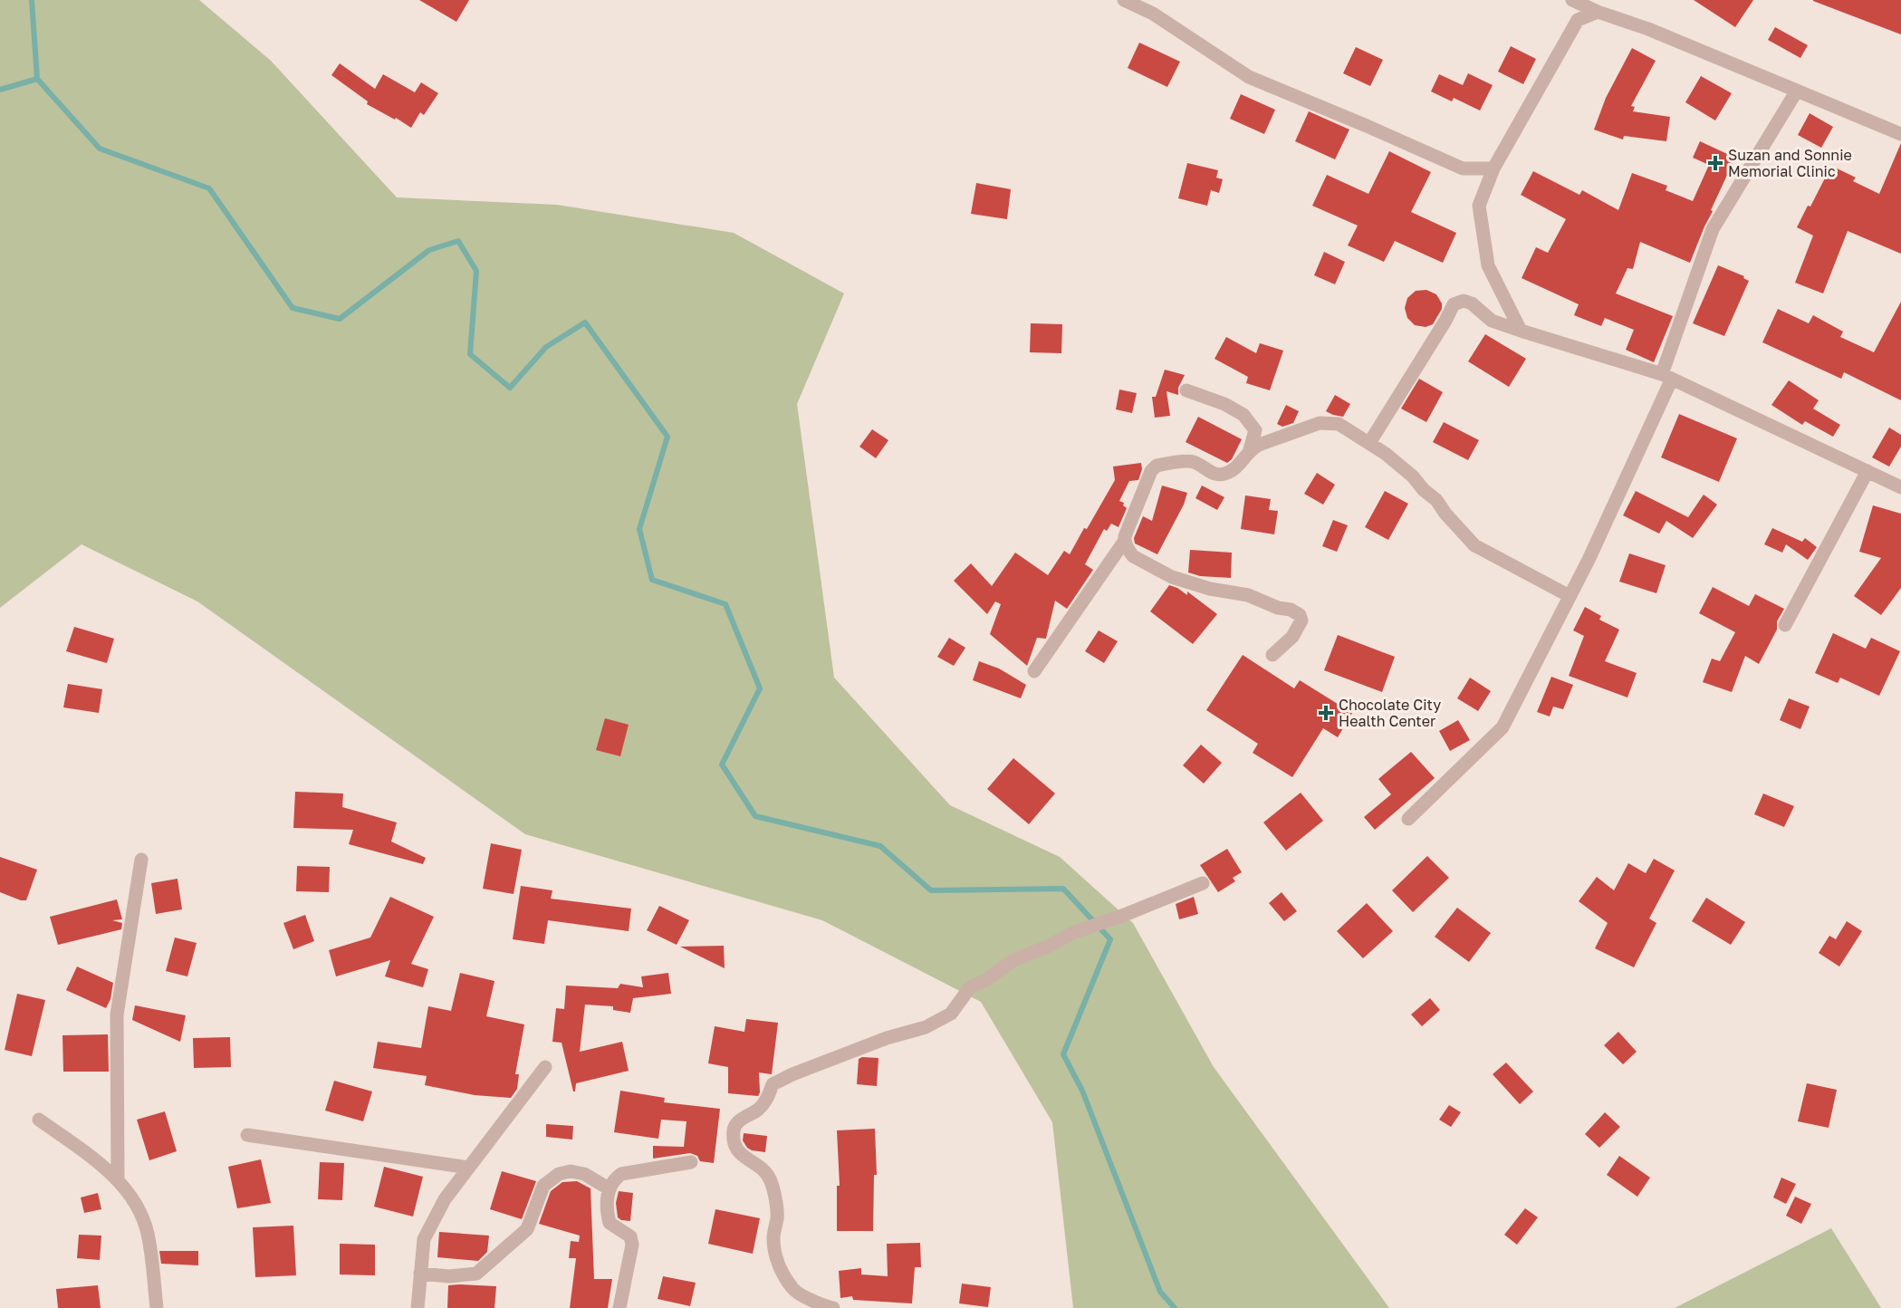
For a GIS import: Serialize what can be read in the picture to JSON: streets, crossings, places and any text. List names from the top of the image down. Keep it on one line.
{"places":{"health":["Suzan and Sonnie Memorial Clinic","Chocolate City Health Center"]}}
